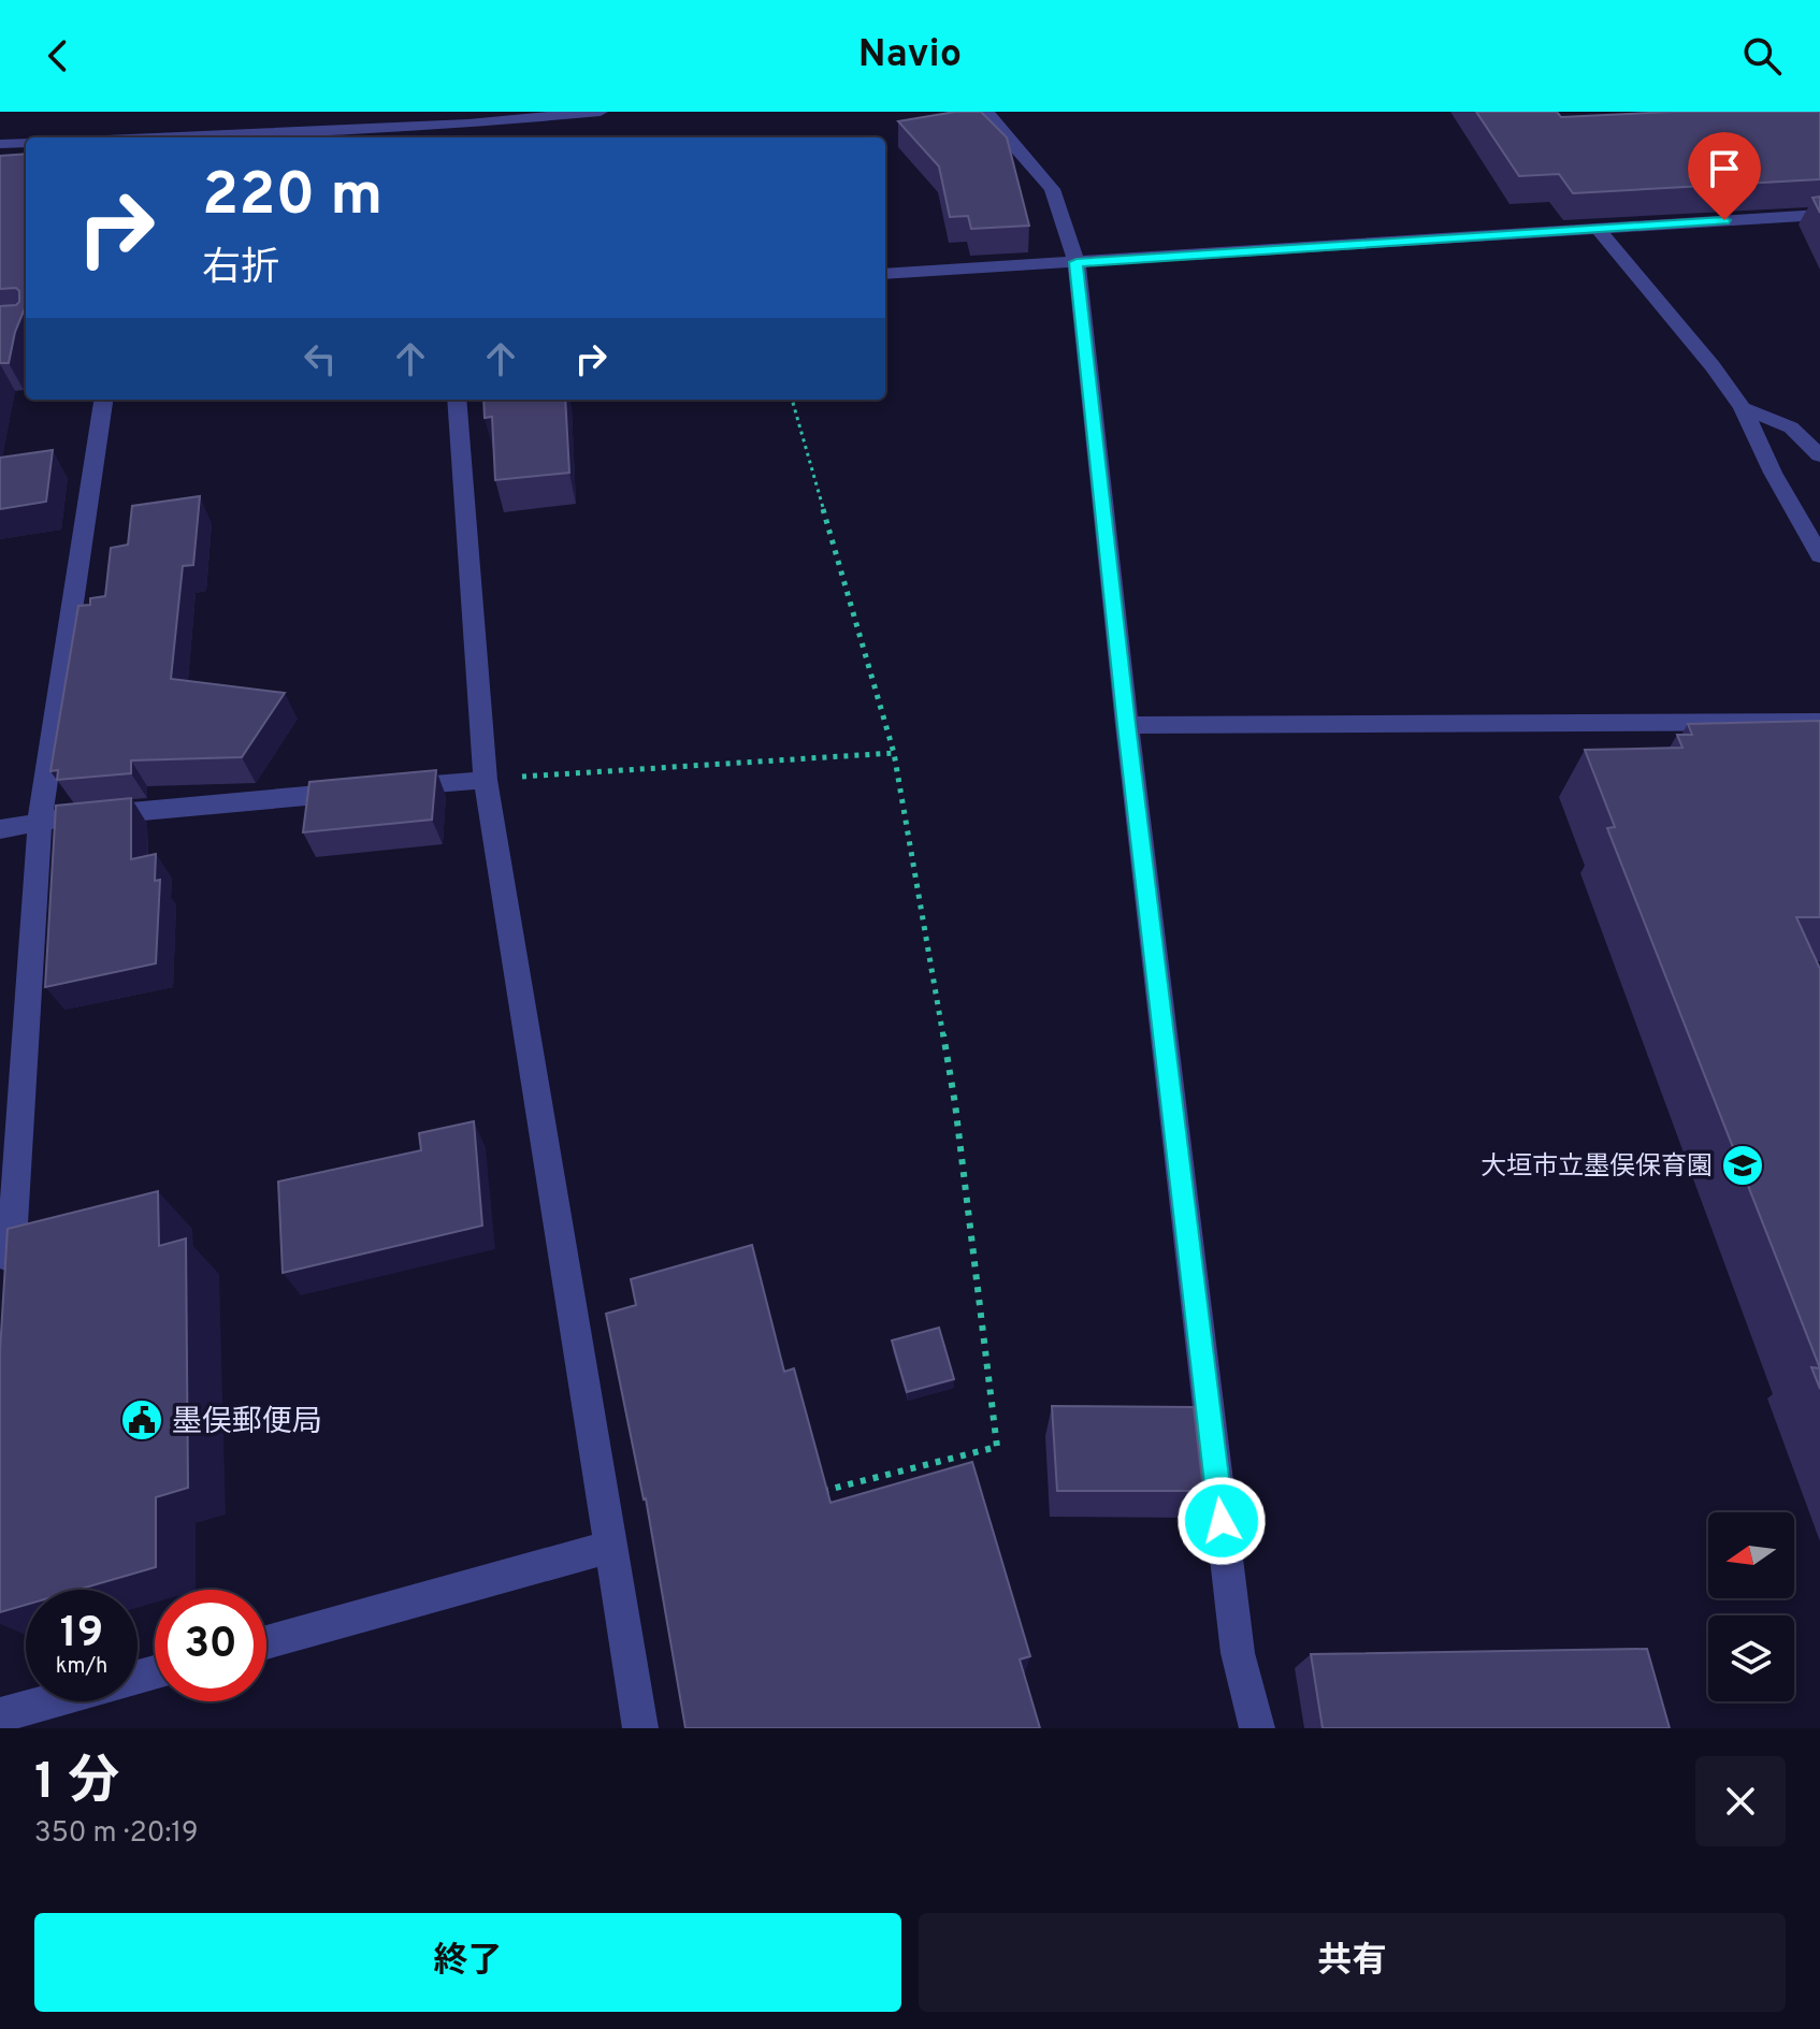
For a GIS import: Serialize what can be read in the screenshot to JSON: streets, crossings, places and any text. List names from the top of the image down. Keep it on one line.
{"places":{"school or university":["大垣市立墨俣保育園"],"public building":["墨俣郵便局"]},"north":"left","page":{"header":"Navio","turn":["220 m","右折"],"speed":"19 km/h","limit":"30","heading":["1 分","350 m · 20:19"],"buttons":["終了","共有"]}}
